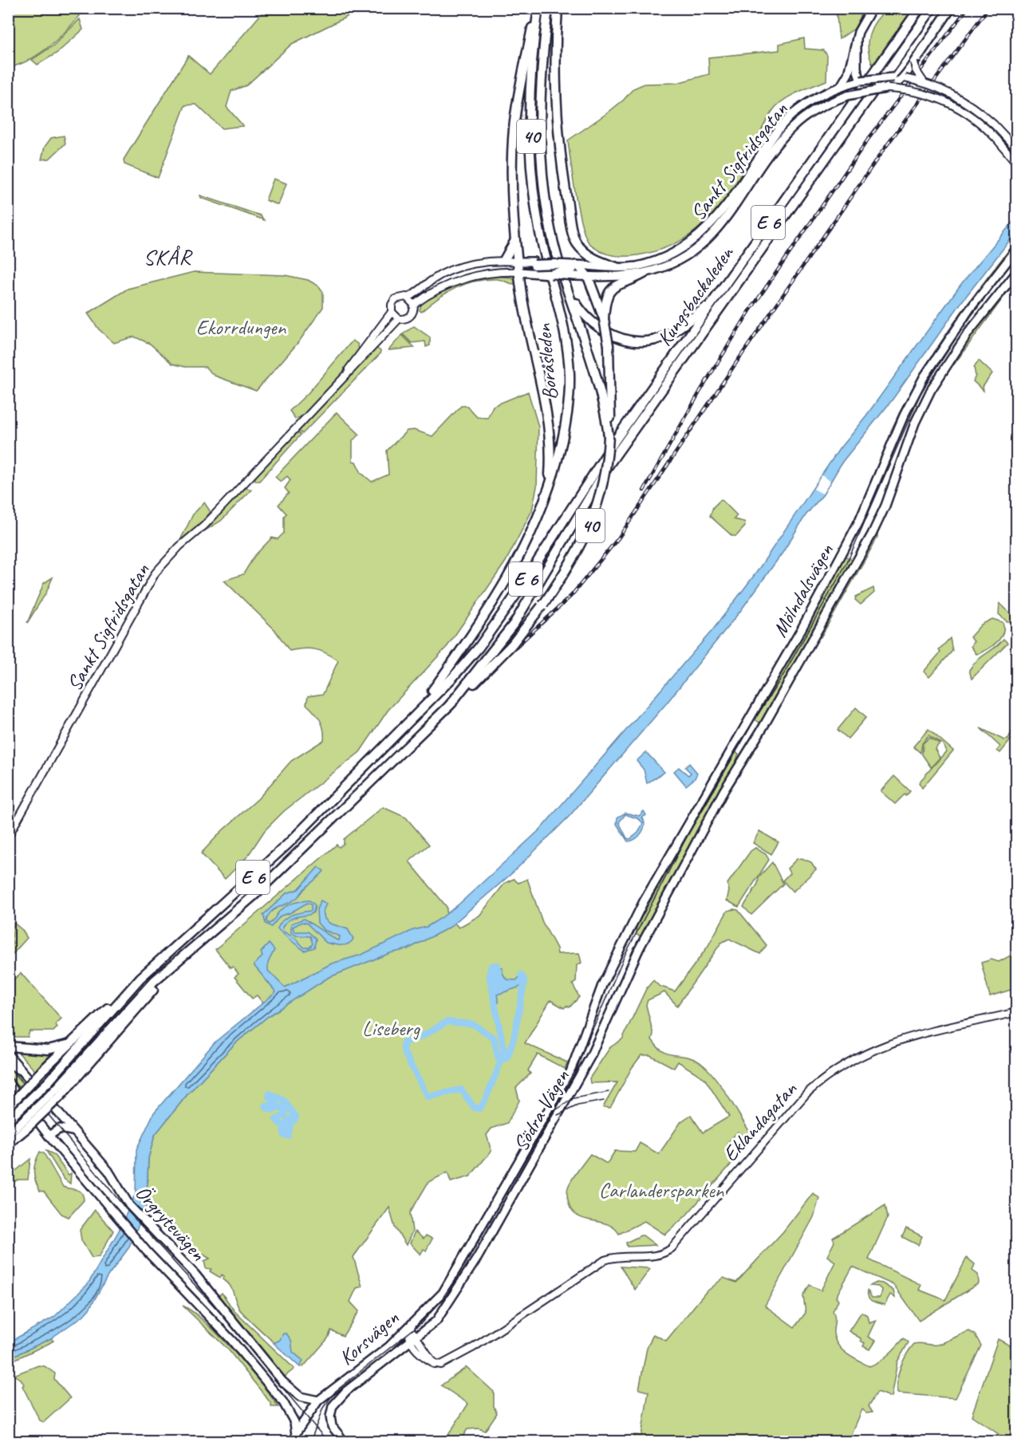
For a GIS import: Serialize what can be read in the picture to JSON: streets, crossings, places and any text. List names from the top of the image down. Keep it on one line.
{"streets":{"highway":["40","E 6","Kungsbackaleden","Boråsleden"],"main road":["Sankt Sigfridsgatan","Mölndalsvägen","Södra Vägen","Örgrytevägen","Korsvägen"],"street":["Eklandagatan"]},"crossings":[["40","E 6"],["40","Kungsbackaleden"],["40","Boråsleden"],["E 6","Kungsbackaleden"],["E 6","Boråsleden"],["Kungsbackaleden","Boråsleden"],["Mölndalsvägen","Södra Vägen"],["Södra Vägen","Korsvägen"],["Eklandagatan","Korsvägen"],["Örgrytevägen","Korsvägen"]],"districts":["SKÅR"],"parks":["Ekorrdungen","Liseberg","Carlandersparken"]}
